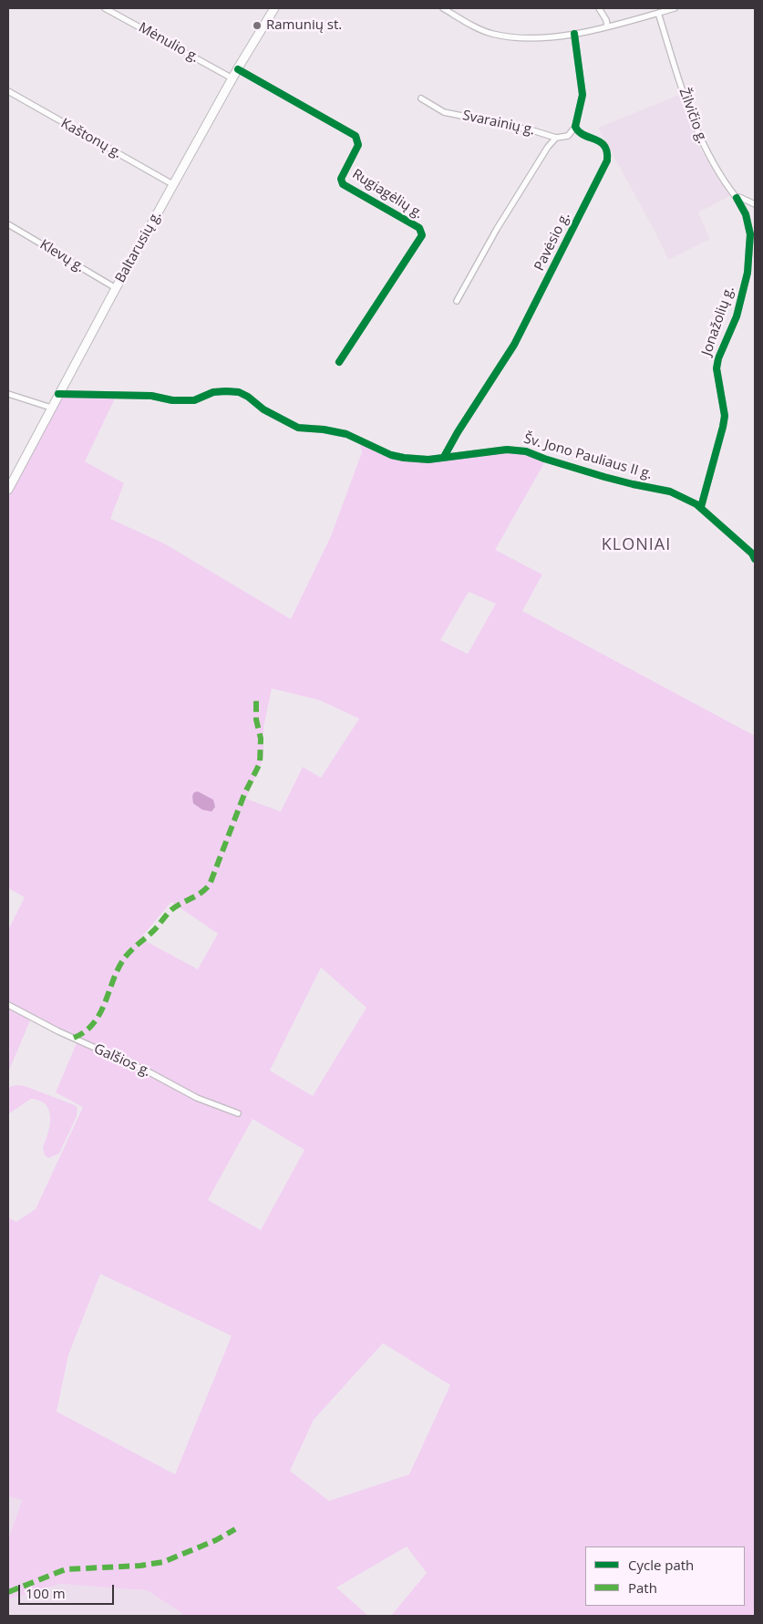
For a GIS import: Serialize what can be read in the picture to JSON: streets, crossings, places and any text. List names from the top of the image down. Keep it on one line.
{"streets":{"main road":["Baltarusių g."],"street":["Mėnulio g.","Žilvičio g.","Svarainių g.","Kaštonų g.","Rugiagėlių g.","Pavėsio g.","Klevų g.","Jonažolių g.","Šv. Jono Pauliaus II g.","Galšios g."]},"crossings":[["Mėnulio g.","Baltarusių g."],["Žilvičio g.","Jonažolių g."],["Kaštonų g.","Baltarusių g."],["Rugiagėlių g.","Baltarusių g."],["Pavėsio g.","Šv. Jono Pauliaus II g."],["Baltarusių g.","Klevų g."],["Baltarusių g.","Šv. Jono Pauliaus II g."],["Jonažolių g.","Šv. Jono Pauliaus II g."]],"districts":["KLONIAI"],"places":["Ramunių st."],"legend":["Cycle path","Path"],"scale_bar":"100 m"}
